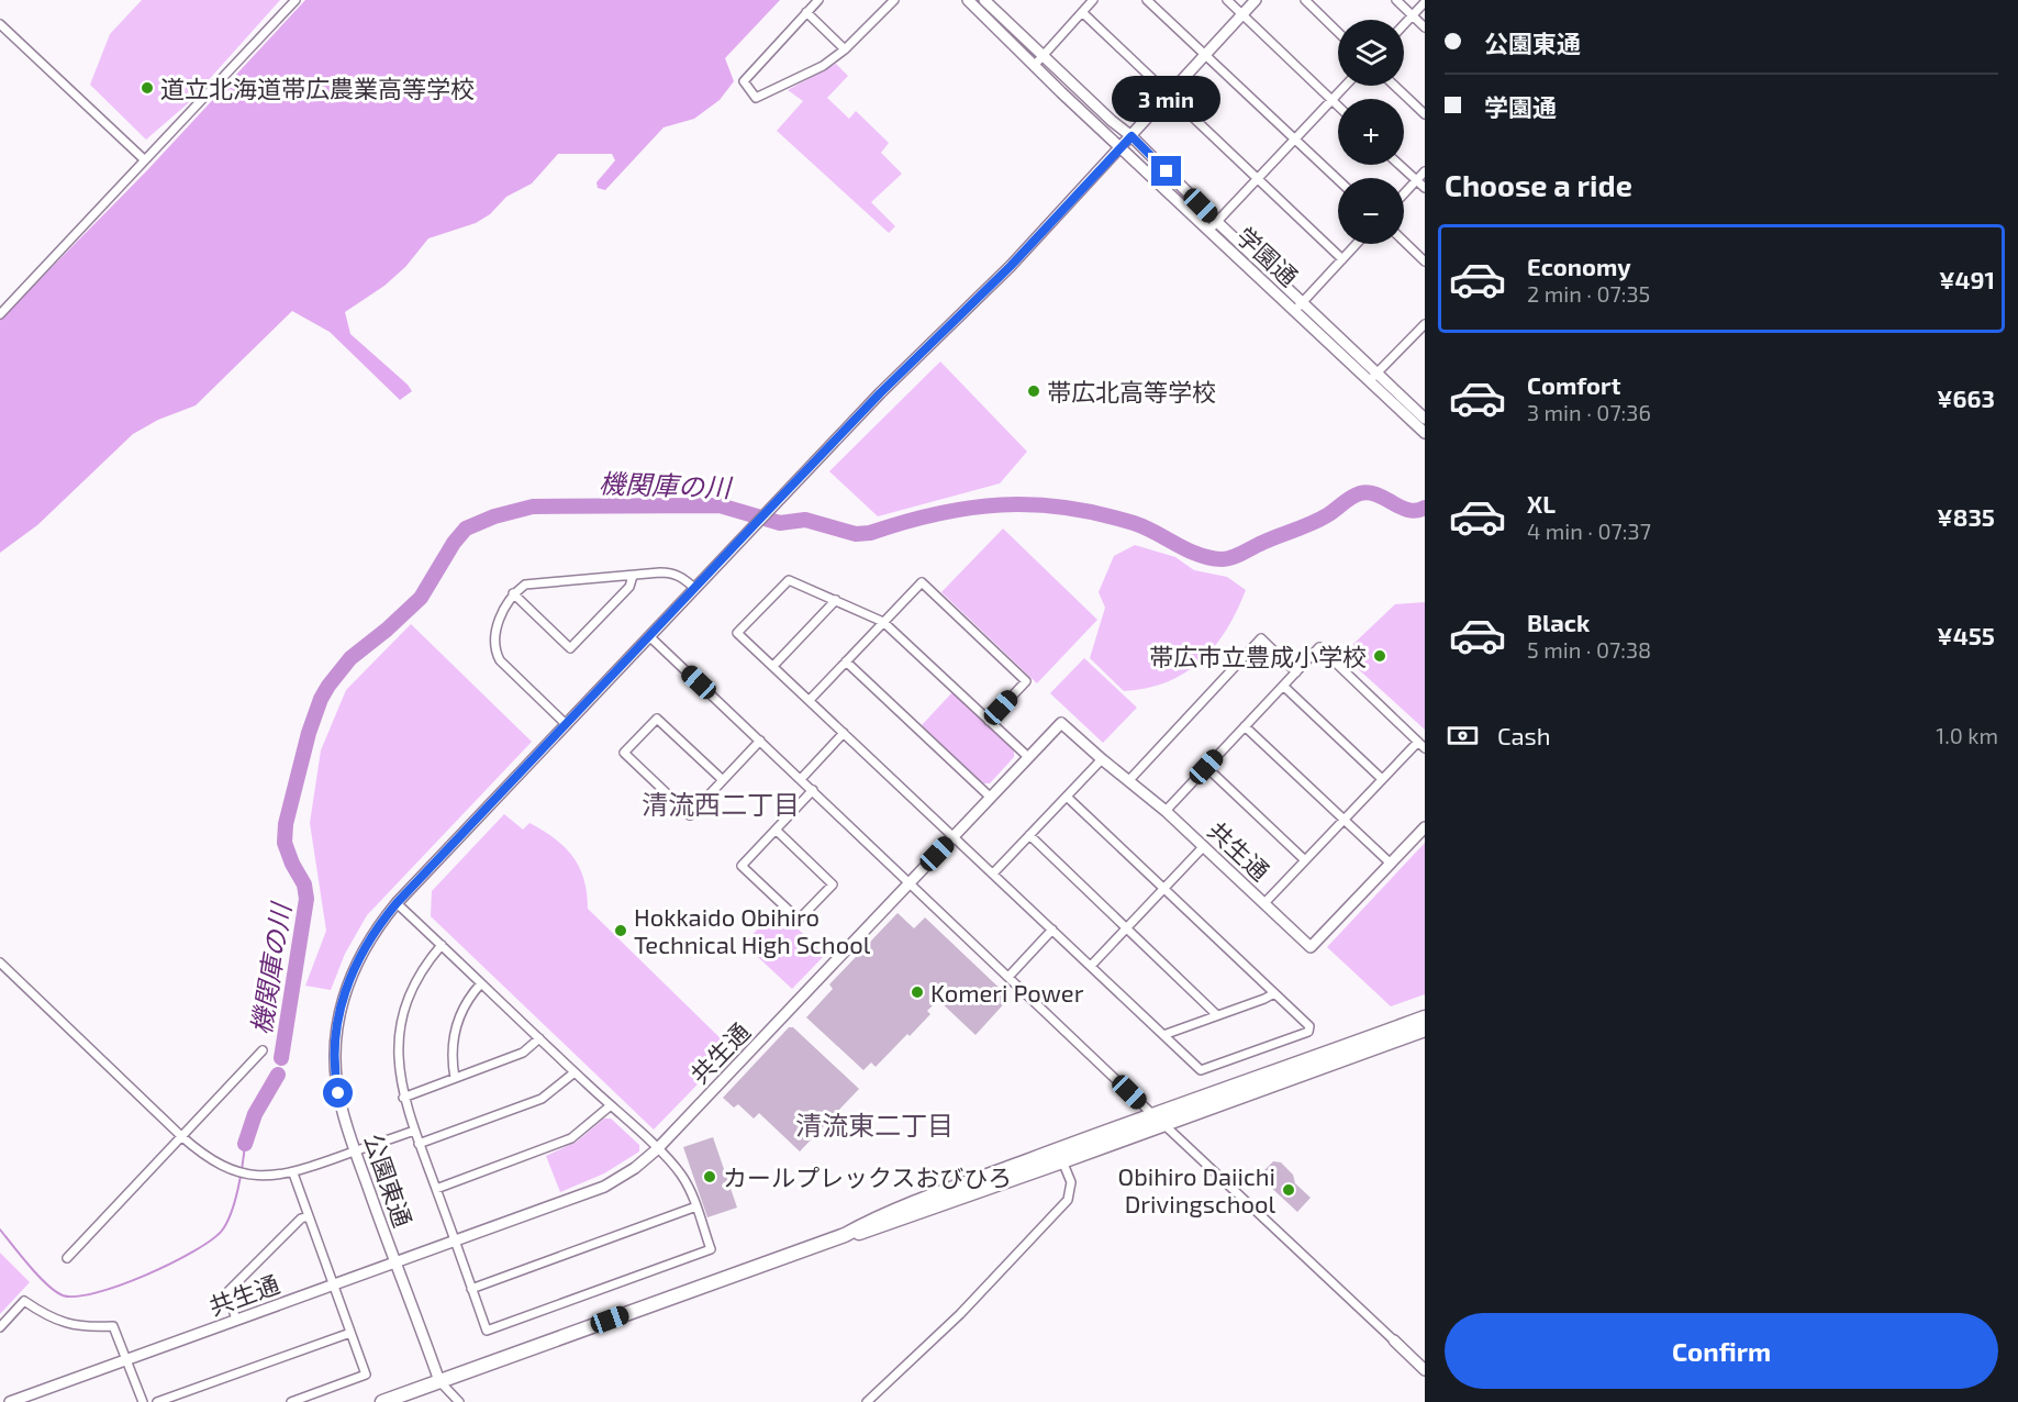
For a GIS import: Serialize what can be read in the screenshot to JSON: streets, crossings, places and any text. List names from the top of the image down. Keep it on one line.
{"streets":{"street":["学園通","共生通","公園東通"]},"crossings":[["学園通","公園東通"],["共生通","公園東通"]],"districts":["清流西二丁目","清流東二丁目"],"water":["機関庫の川"],"places":["道立北海道帯広農業高等学校","帯広北高等学校","帯広市立豊成小学校","Hokkaido Obihiro Technical High School","Komeri Power","カールプレックスおびひろ","Obihiro Daiichi Drivingschool"],"page":{"banner":["公園東通","学園通"],"map_buttons":["+","−"],"bubble":"3 min","heading":"Choose a ride","list":[{"name":"Economy","note":"2 min · 07:35","value":"¥491"},{"name":"Comfort","note":"3 min · 07:36","value":"¥663"},{"name":"XL","note":"4 min · 07:37","value":"¥835"},{"name":"Black","note":"5 min · 07:38","value":"¥455"}],"pay":["Cash","1.0 km"],"buttons":"Confirm"}}
